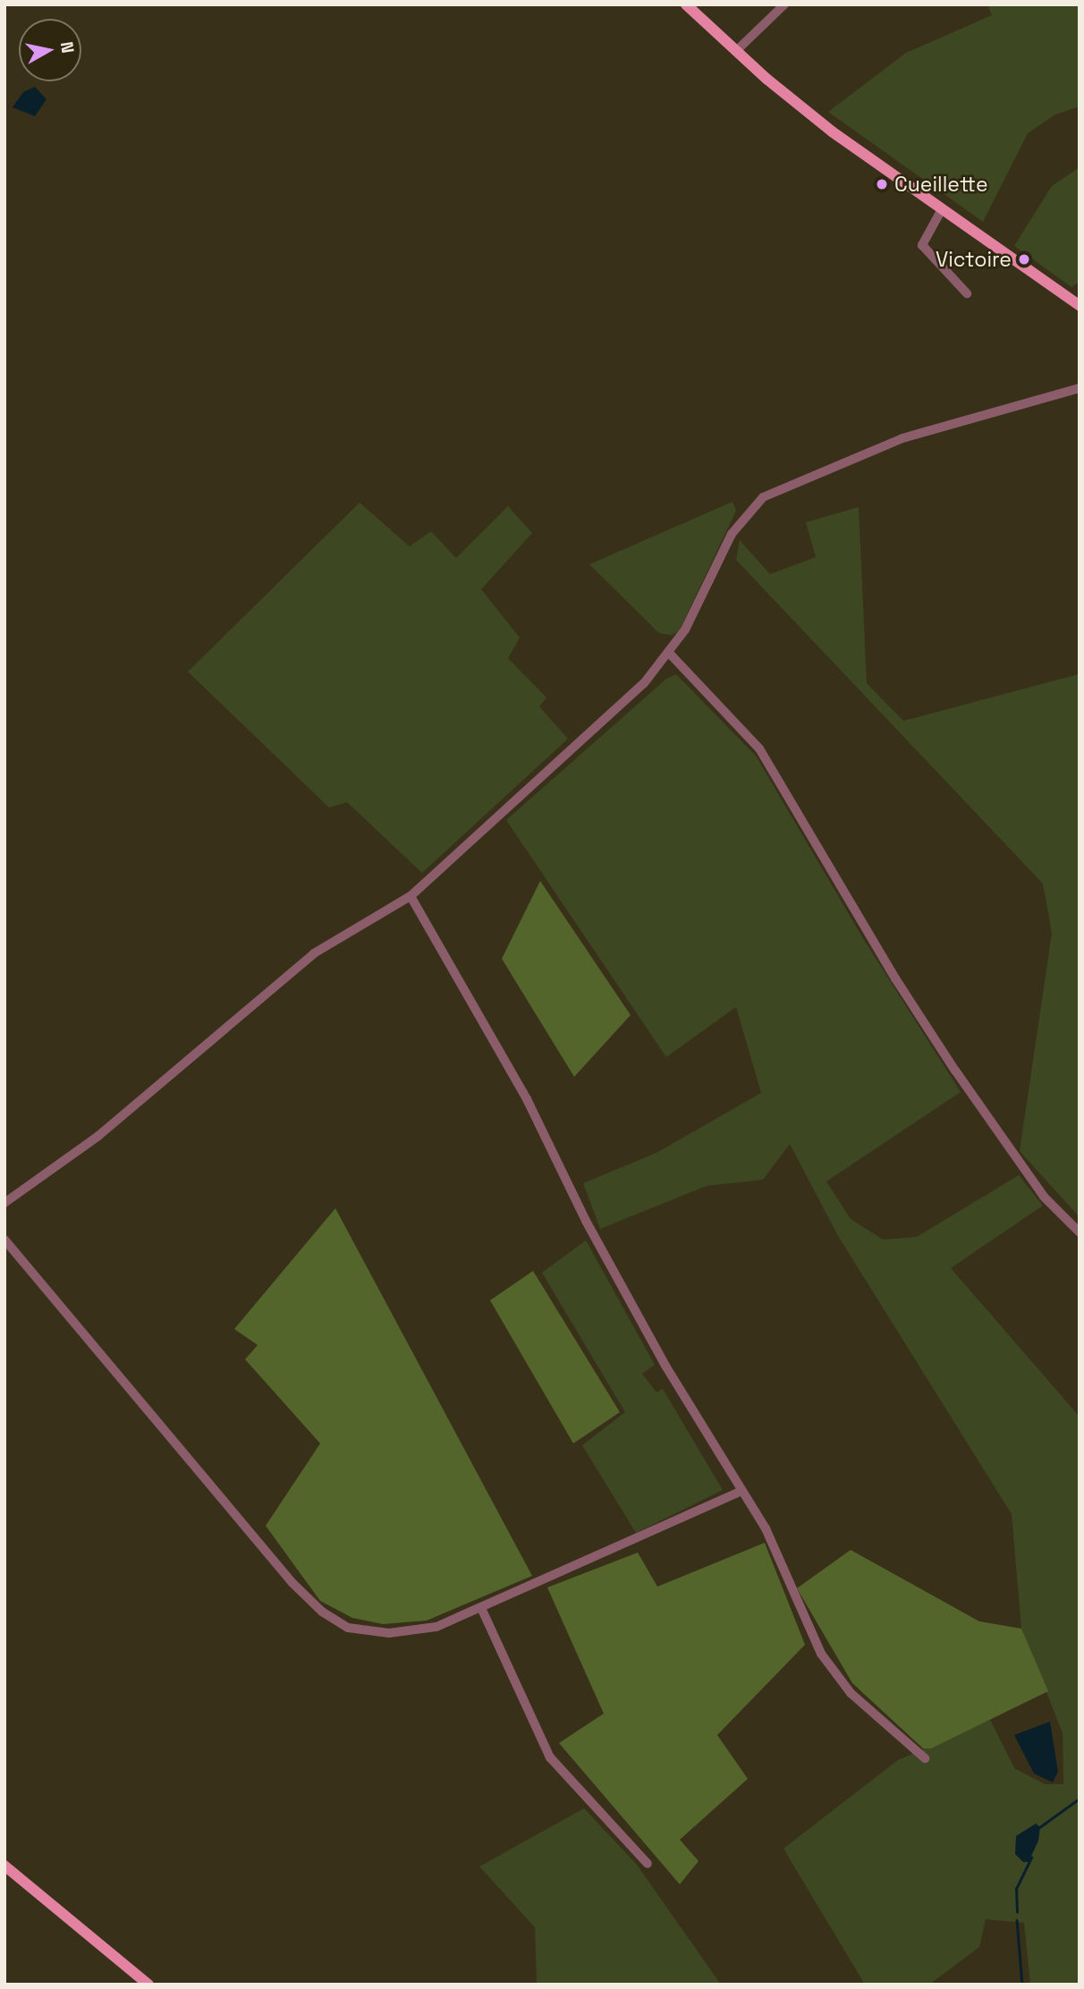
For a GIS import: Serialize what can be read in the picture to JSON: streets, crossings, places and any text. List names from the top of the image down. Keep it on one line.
{"places":["Cueillette","Victoire"],"north":"right"}
